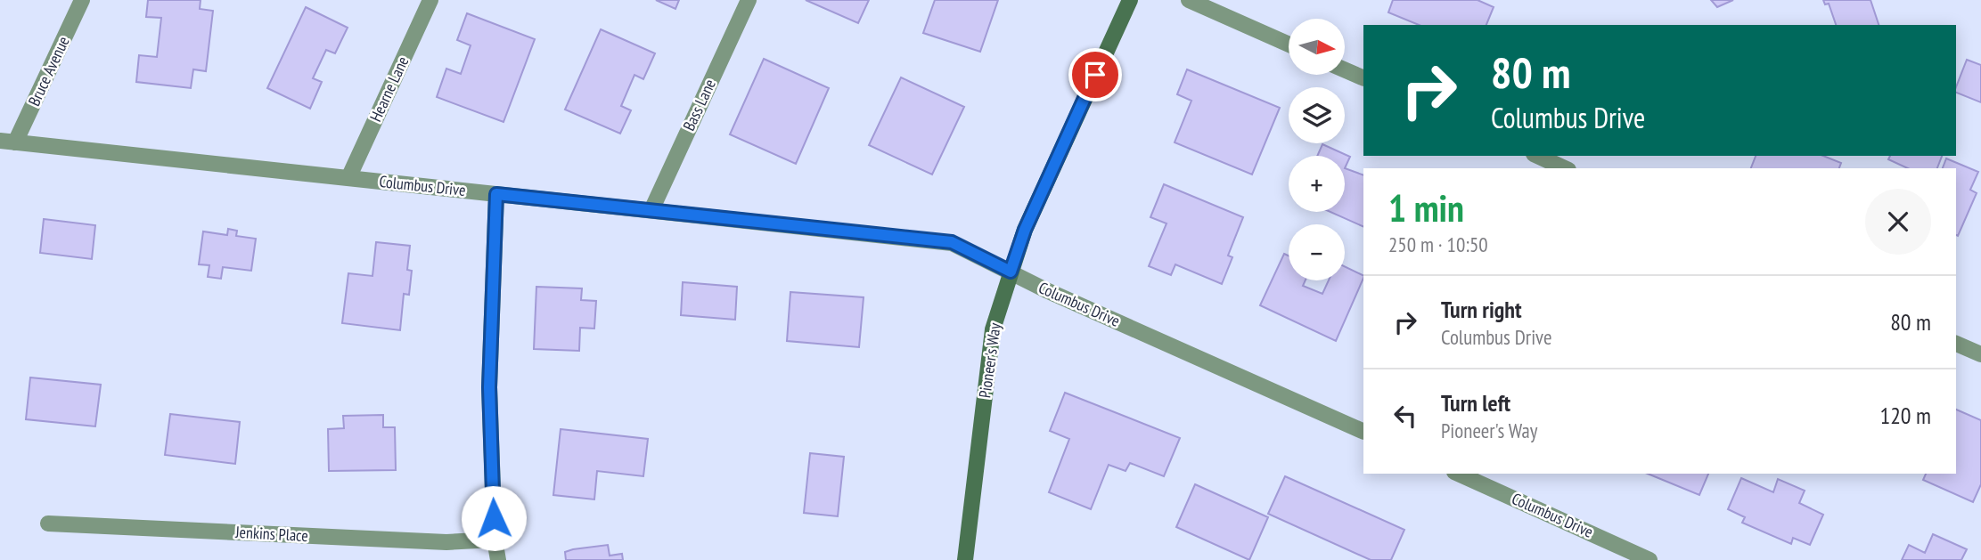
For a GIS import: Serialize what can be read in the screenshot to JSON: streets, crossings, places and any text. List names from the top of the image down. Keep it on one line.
{"streets":{"main road":["Pioneer's Way"],"street":["Bruce Avenue","Hearne Lane","Bass Lane","Columbus Drive","Jenkins Place"]},"crossings":[["Bruce Avenue","Columbus Drive"],["Hearne Lane","Columbus Drive"],["Bass Lane","Columbus Drive"],["Columbus Drive","Pioneer's Way"]],"north":"right","page":{"map_buttons":["+","−"],"turn":["80 m","Columbus Drive"],"heading":["1 min","250 m · 10:50"],"list":[{"name":"Turn right","note":"Columbus Drive","value":"80 m"},{"name":"Turn left","note":"Pioneer's Way","value":"120 m"}]}}
